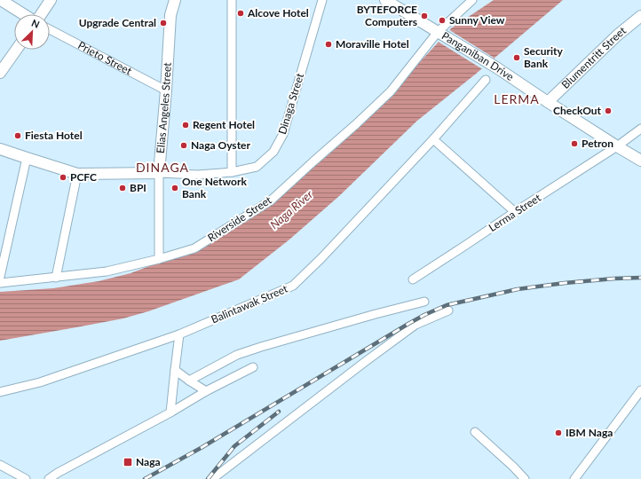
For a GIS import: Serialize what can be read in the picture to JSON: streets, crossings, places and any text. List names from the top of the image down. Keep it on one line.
{"streets":{"main road":["Panganiban Drive","Blumentritt Street","Elias Angeles Street"],"street":["Prieto Street","Dinaga Street","Lerma Street","Riverside Street","Balintawak Street"]},"crossings":[["Panganiban Drive","Blumentritt Street"],["Panganiban Drive","Lerma Street"],["Panganiban Drive","Riverside Street"],["Prieto Street","Elias Angeles Street"],["Dinaga Street","Elias Angeles Street"],["Elias Angeles Street","Riverside Street"]],"districts":["LERMA","DINAGA"],"water":["Naga River"],"places":{"other":["Alcove Hotel","BYTEFORCE Computers","Sunny View","Upgrade Central","Moraville Hotel","Security Bank","CheckOut","Regent Hotel","Fiesta Hotel","Petron","Naga Oyster","PCFC","BPI","One Network Bank","IBM Naga"],"transit":["Naga"]},"north":"top right"}
